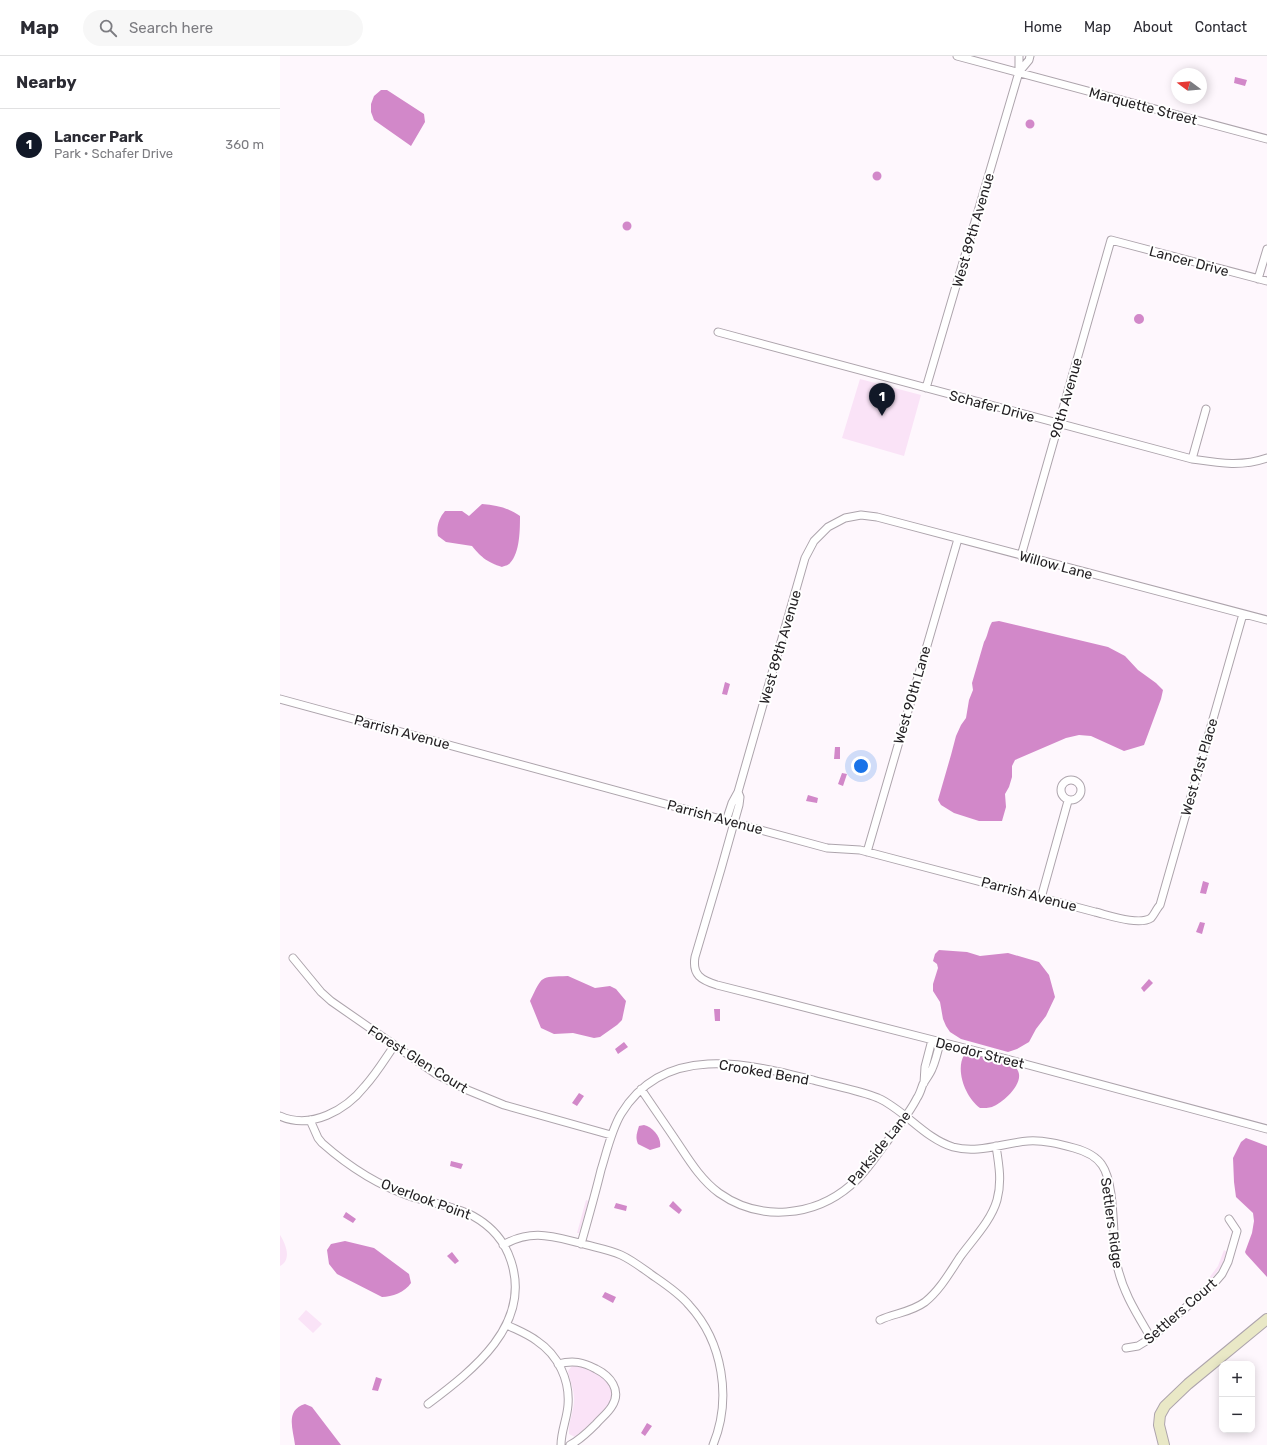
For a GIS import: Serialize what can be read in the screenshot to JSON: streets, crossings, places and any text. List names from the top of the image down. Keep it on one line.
{"streets":{"street":["Marquette Street","West 89th Avenue","Lancer Drive","90th Avenue","Schafer Drive","Willow Lane","West 90th Lane","Parrish Avenue","West 91st Place","Deodor Street","Forest Glen Court","Crooked Bend","Parkside Lane","Overlook Point","Settlers Ridge","Settlers Court"]},"crossings":[["Marquette Street","West 89th Avenue"],["West 89th Avenue","Schafer Drive"],["West 89th Avenue","Willow Lane"],["West 89th Avenue","Parrish Avenue"],["West 89th Avenue","Deodor Street"],["Lancer Drive","90th Avenue"],["90th Avenue","Schafer Drive"],["90th Avenue","Willow Lane"],["Willow Lane","West 90th Lane"],["Willow Lane","West 91st Place"],["West 90th Lane","Parrish Avenue"],["Parrish Avenue","West 91st Place"],["Deodor Street","Parkside Lane"],["Forest Glen Court","Crooked Bend"],["Crooked Bend","Parkside Lane"],["Crooked Bend","Settlers Ridge"],["Settlers Ridge","Settlers Court"]],"north":"left","page":{"header":"Map","search":"Search here","nav":["Home","Map","About","Contact"],"heading":"Nearby","list":[{"mark":"1","name":"Lancer Park","note":"Park · Schafer Drive","value":"360 m"}],"pins":"1","map_buttons":["+","−"]}}
